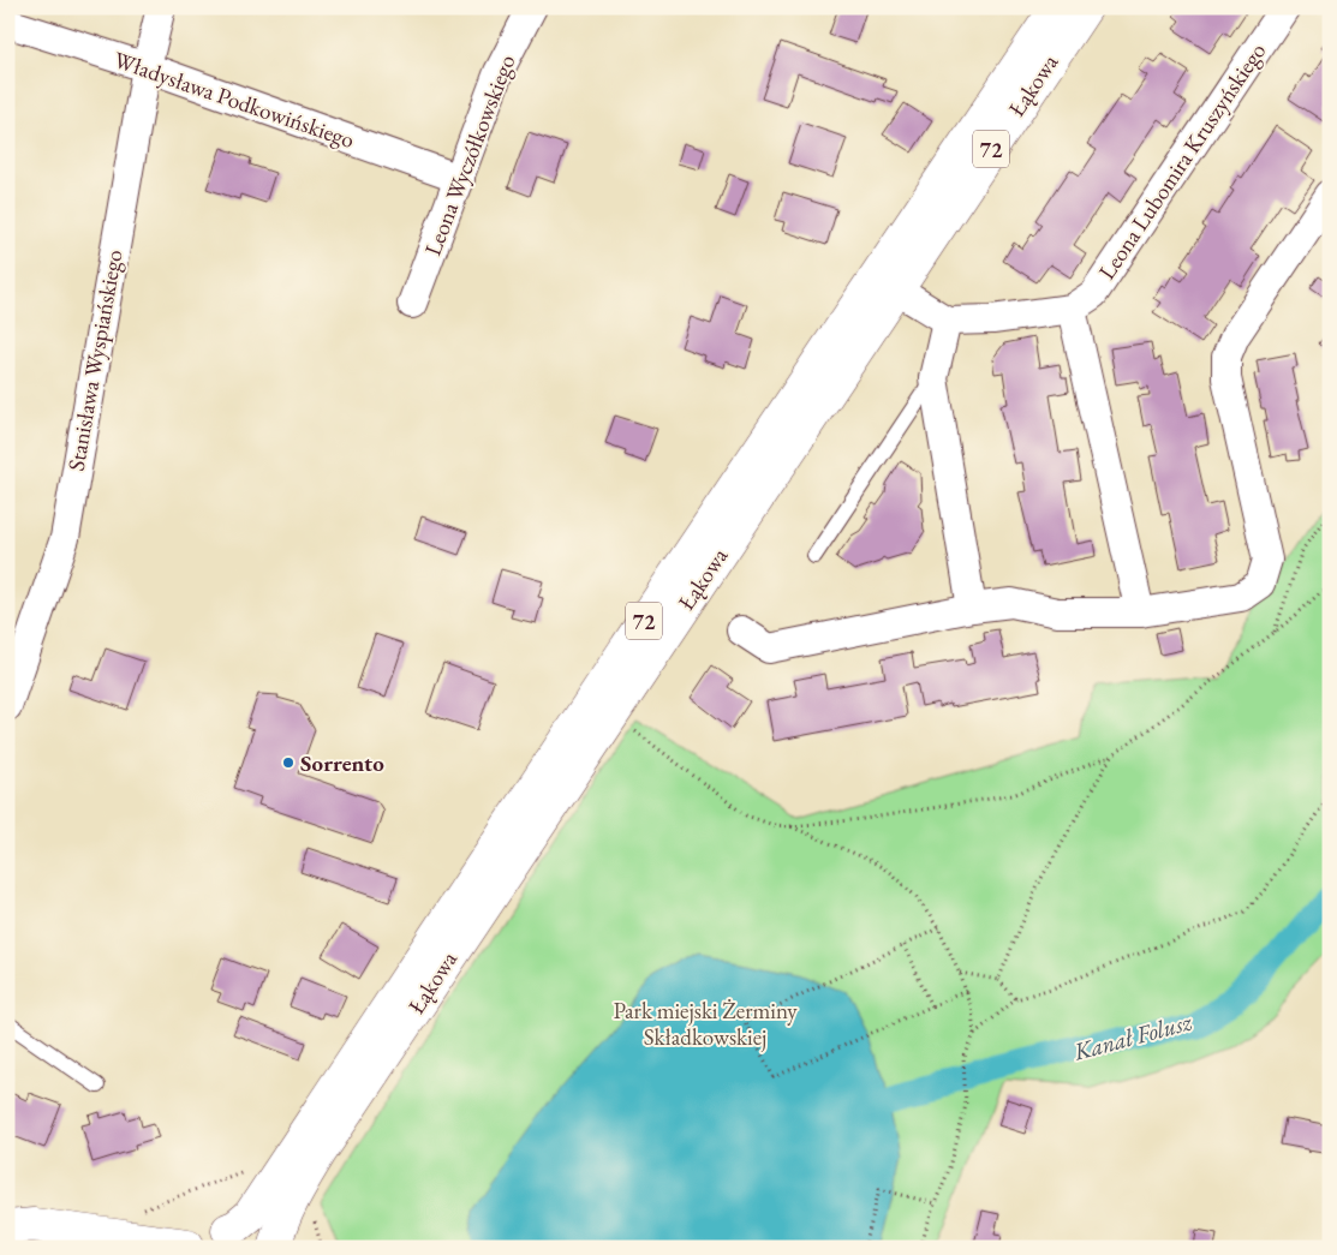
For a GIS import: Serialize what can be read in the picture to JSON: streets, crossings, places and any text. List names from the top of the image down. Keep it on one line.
{"streets":{"main road":["Łąkowa","72"],"street":["Władysława Podkowińskiego","Leona Wyczółkowskiego","Leona Lubomira Kruszyńskiego","Stanisława Wyspiańskiego"]},"crossings":[["Łąkowa","72"],["Władysława Podkowińskiego","Leona Wyczółkowskiego"],["Władysława Podkowińskiego","Stanisława Wyspiańskiego"]],"water":["Kanał Folusz"],"parks":["Park miejski Żerminy Składkowskiej"],"places":["Sorrento"]}
